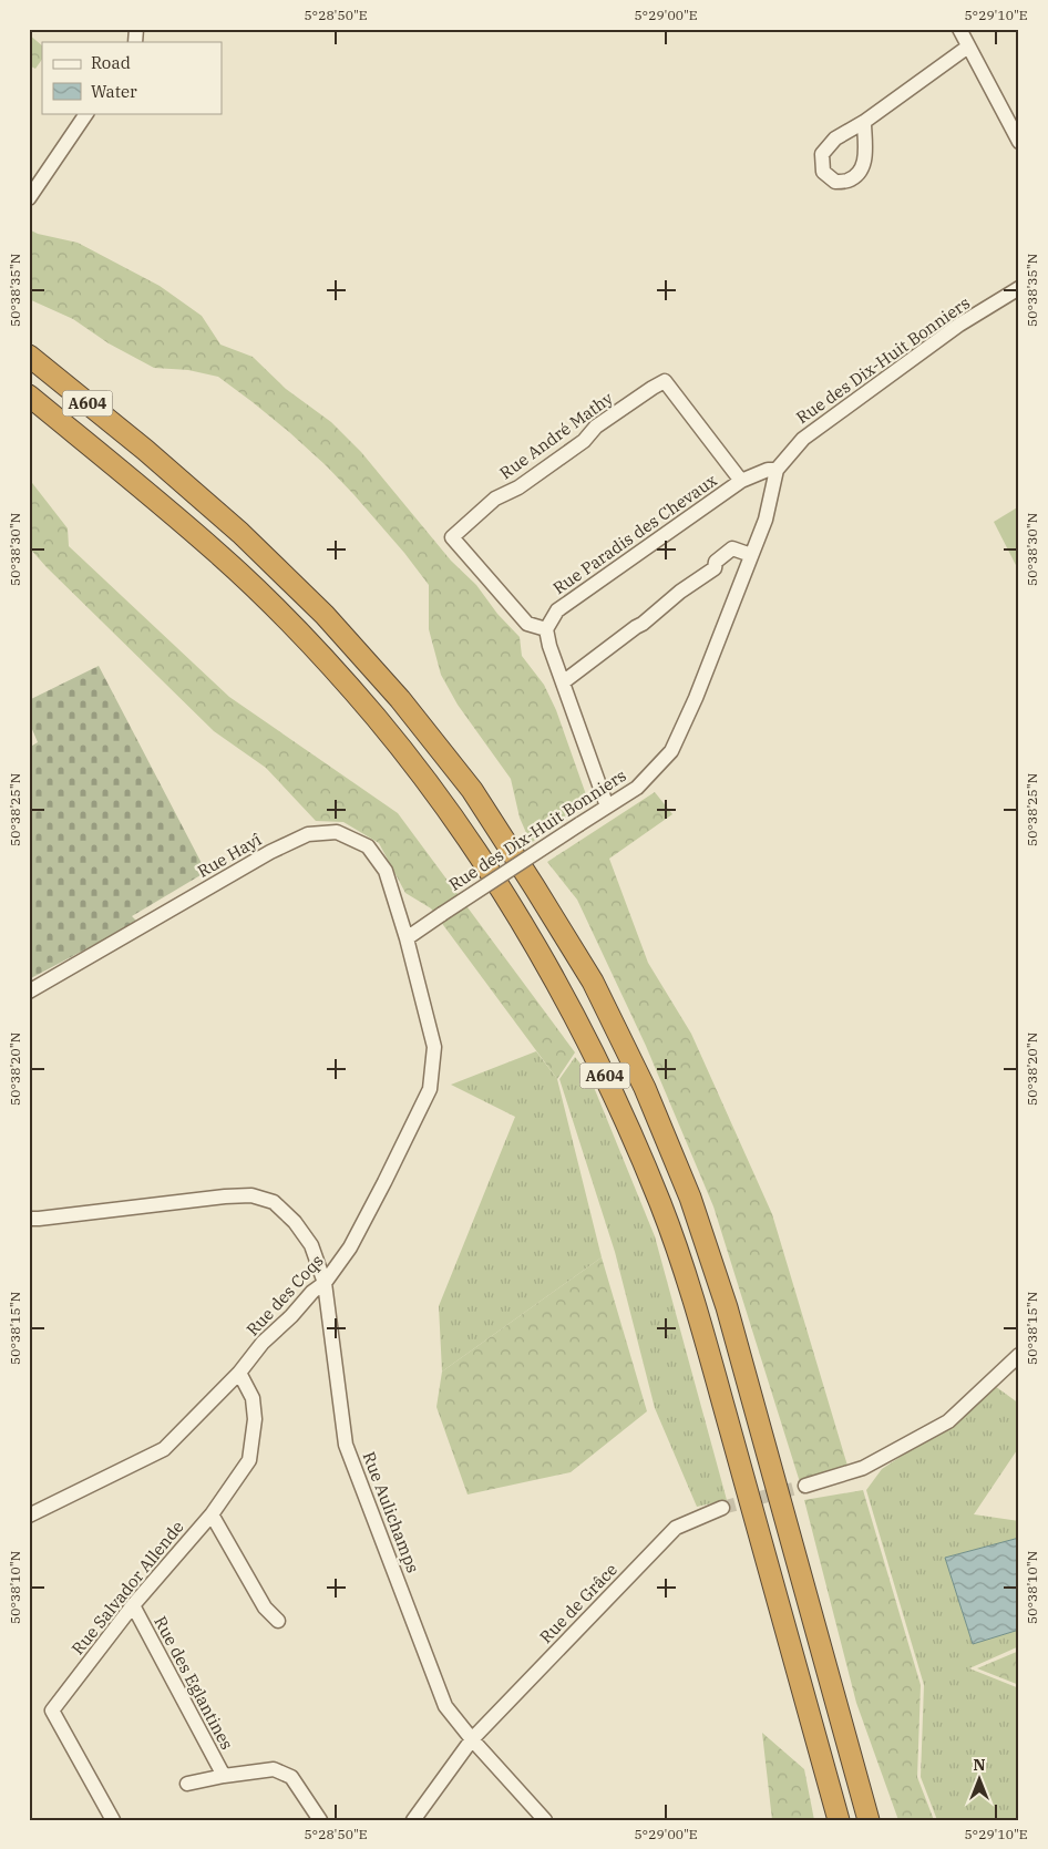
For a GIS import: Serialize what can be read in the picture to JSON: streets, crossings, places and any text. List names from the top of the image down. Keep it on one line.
{"streets":{"highway":["A604"],"street":["Rue des Dix-Huit Bonniers","Rue André Mathy","Rue Paradis des Chevaux","Rue Hayî","Rue des Coqs","Rue Aulichamps","Rue Salvador Allende","Rue de Grâce","Rue des Eglantines"]},"crossings":[["Rue des Dix-Huit Bonniers","Rue Hayî"],["Rue des Dix-Huit Bonniers","Rue des Coqs"],["Rue André Mathy","Rue Paradis des Chevaux"],["Rue Hayî","Rue des Coqs"],["Rue des Coqs","Rue Aulichamps"],["Rue des Coqs","Rue Salvador Allende"],["Rue Aulichamps","Rue de Grâce"],["Rue Salvador Allende","Rue des Eglantines"]],"legend":["Road","Water"],"north":"top","coordinates":["5°28'50\"E","5°29'00\"E","5°29'10\"E","50°38'35\"N","50°38'30\"N","50°38'25\"N","50°38'20\"N","50°38'15\"N","50°38'10\"N"]}
